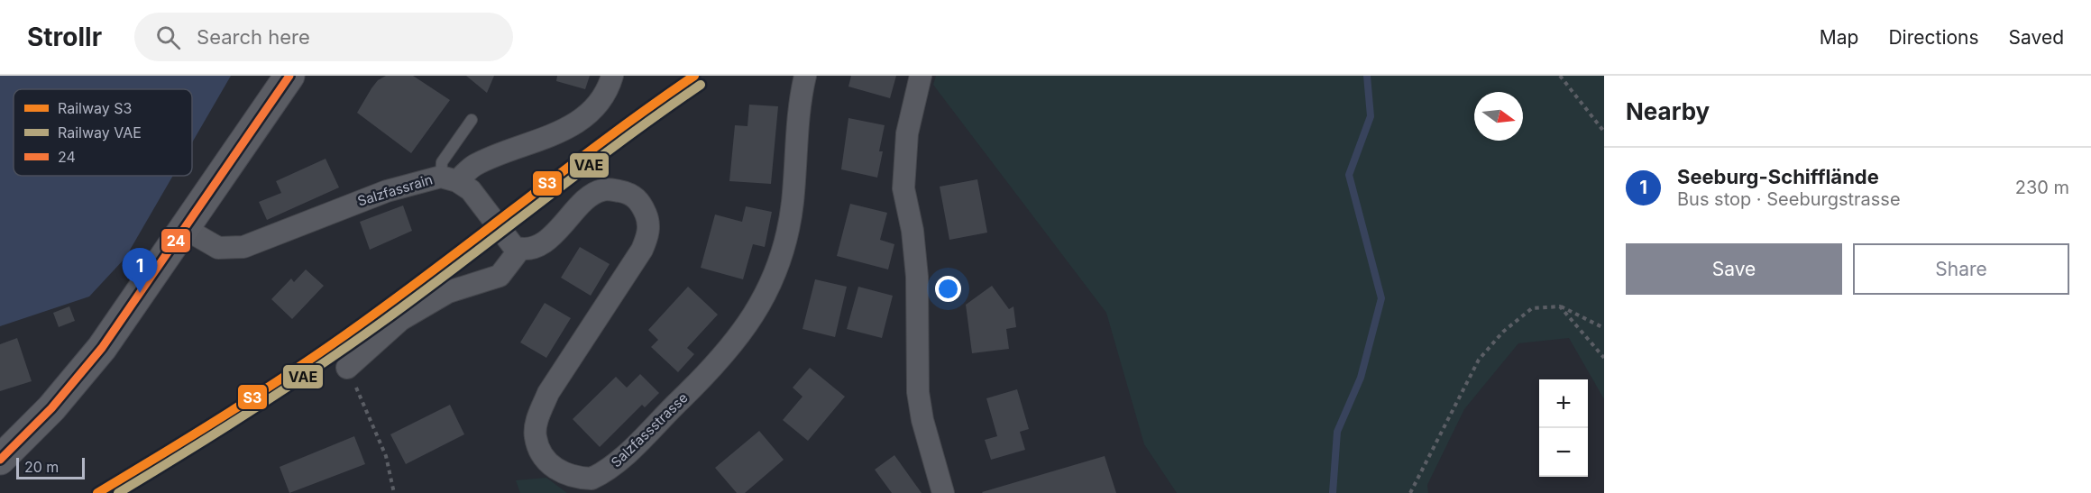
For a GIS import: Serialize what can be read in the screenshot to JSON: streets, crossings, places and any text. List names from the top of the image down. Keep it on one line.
{"streets":{"street":["Salzfassrain","Salzfassstrasse"]},"lines":["rail line S3","transit line 24","rail line VAE"],"legend":["Railway S3","Railway VAE","24"],"scale_bar":"20 m","north":"right","page":{"header":"Strollr","search":"Search here","nav":["Map","Directions","Saved"],"heading":"Nearby","list":[{"mark":"1","name":"Seeburg-Schifflände","note":"Bus stop · Seeburgstrasse","value":"230 m"}],"buttons":["Save","Share"],"pins":"1","map_buttons":["+","−"],"scale":"20 m"}}
